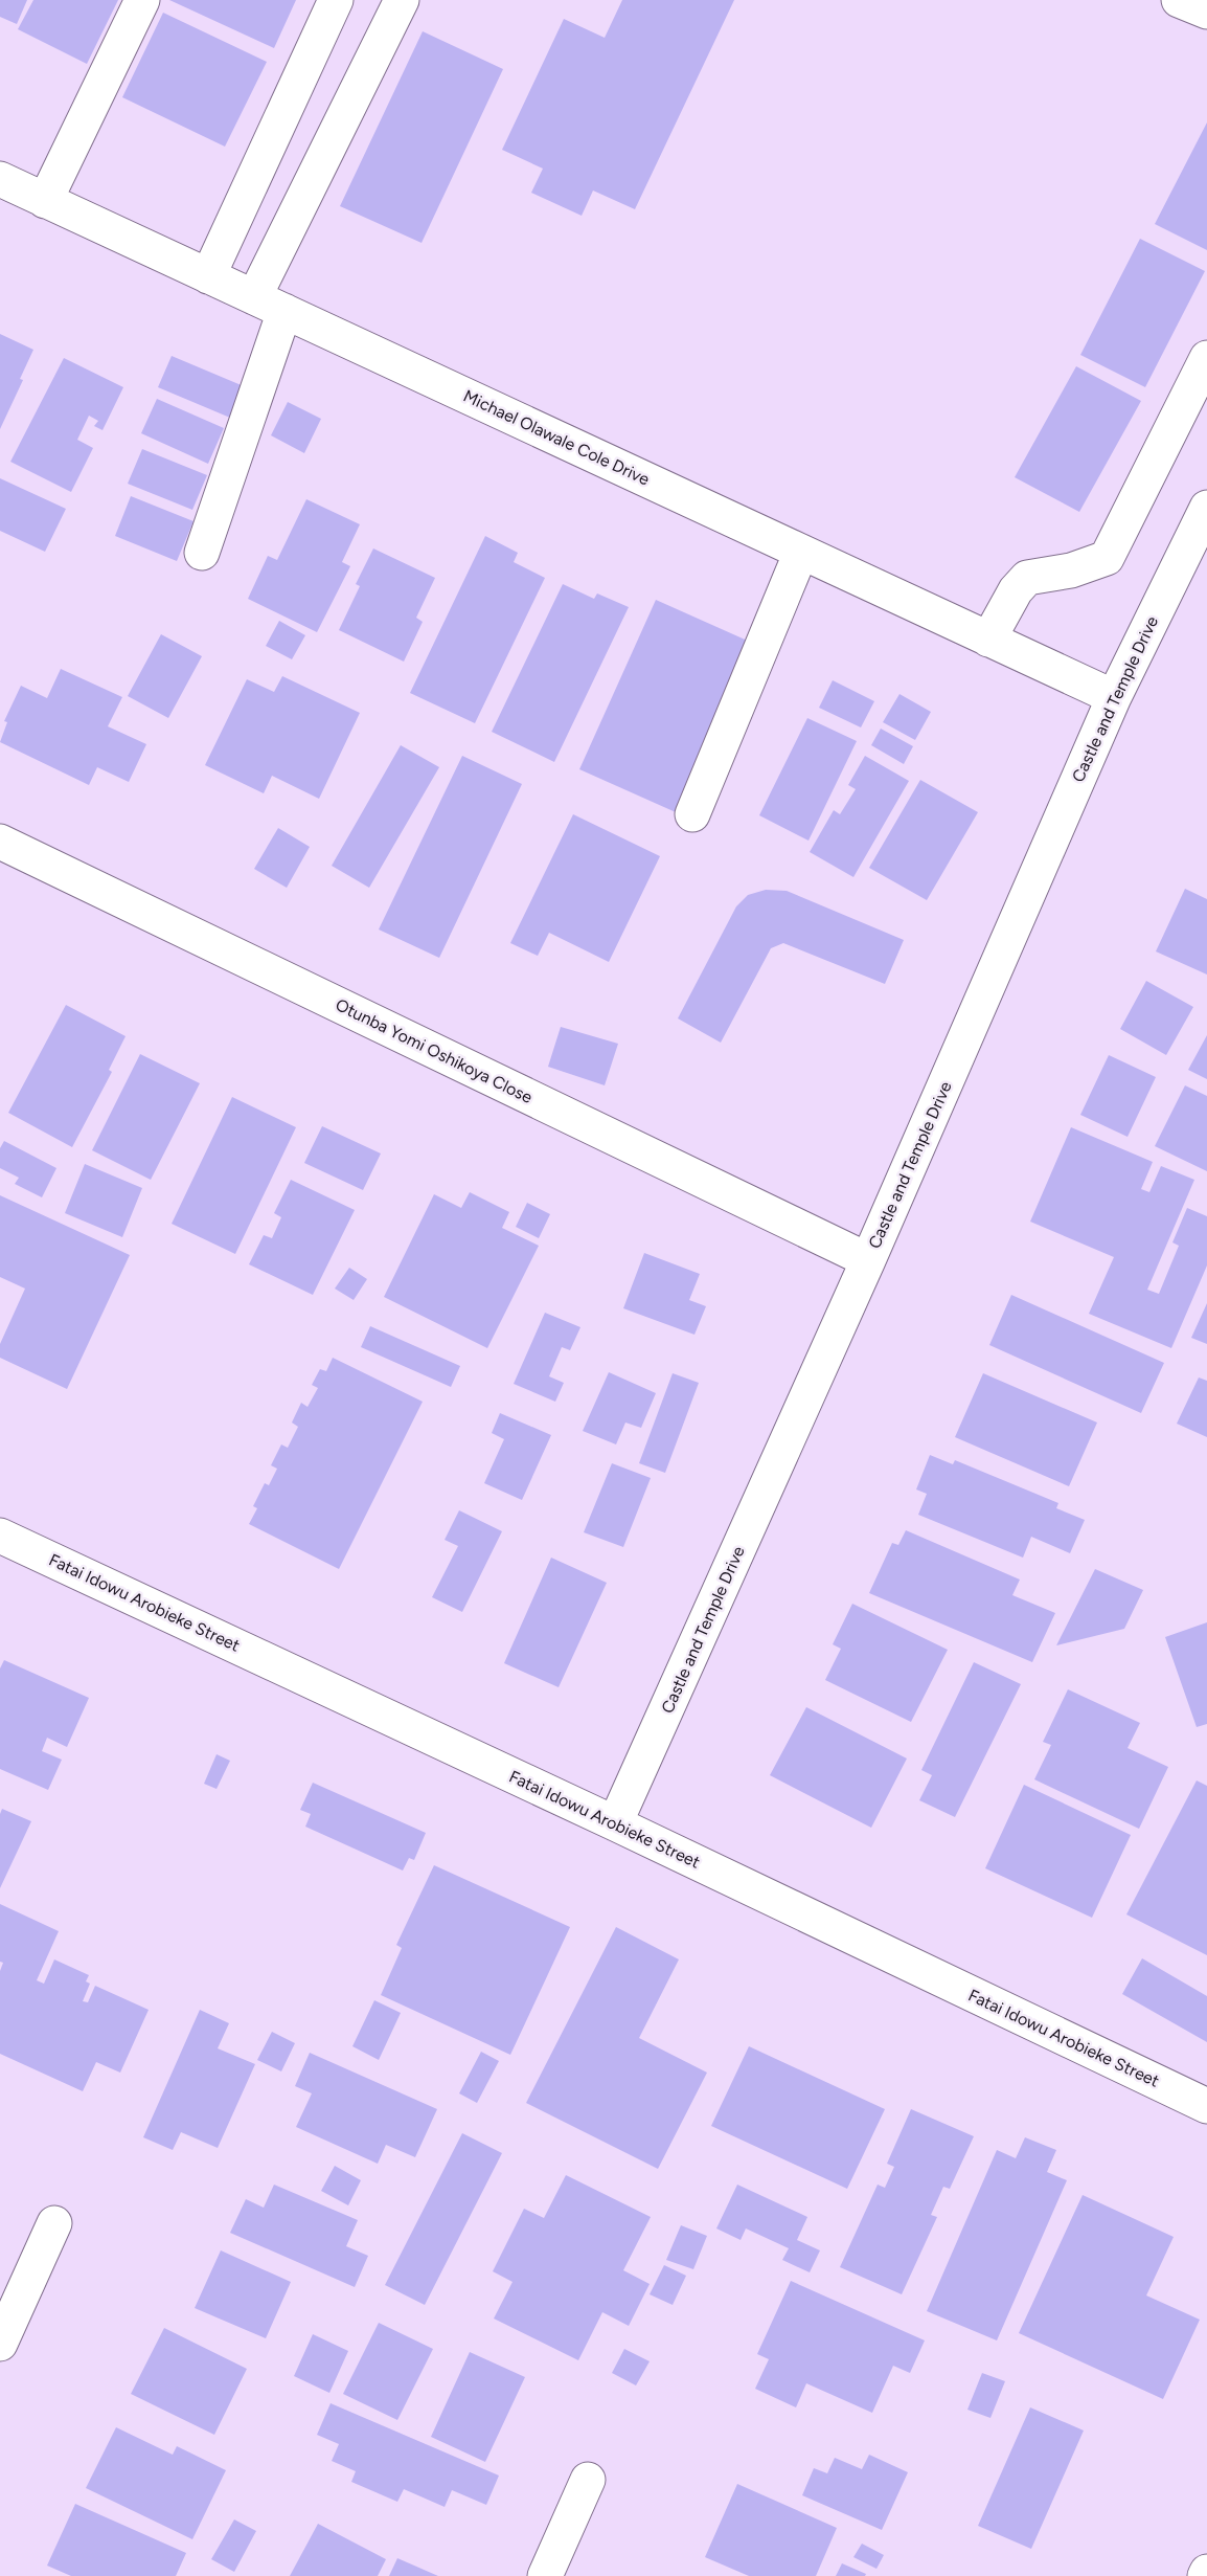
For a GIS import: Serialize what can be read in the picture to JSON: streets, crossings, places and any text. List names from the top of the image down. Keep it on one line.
{"streets":{"street":["Michael Olawale Cole Drive","Castle and Temple Drive","Otunba Yomi Oshikoya Close","Fatai Idowu Arobieke Street"]},"crossings":[["Michael Olawale Cole Drive","Castle and Temple Drive"],["Castle and Temple Drive","Otunba Yomi Oshikoya Close"],["Castle and Temple Drive","Fatai Idowu Arobieke Street"]]}
